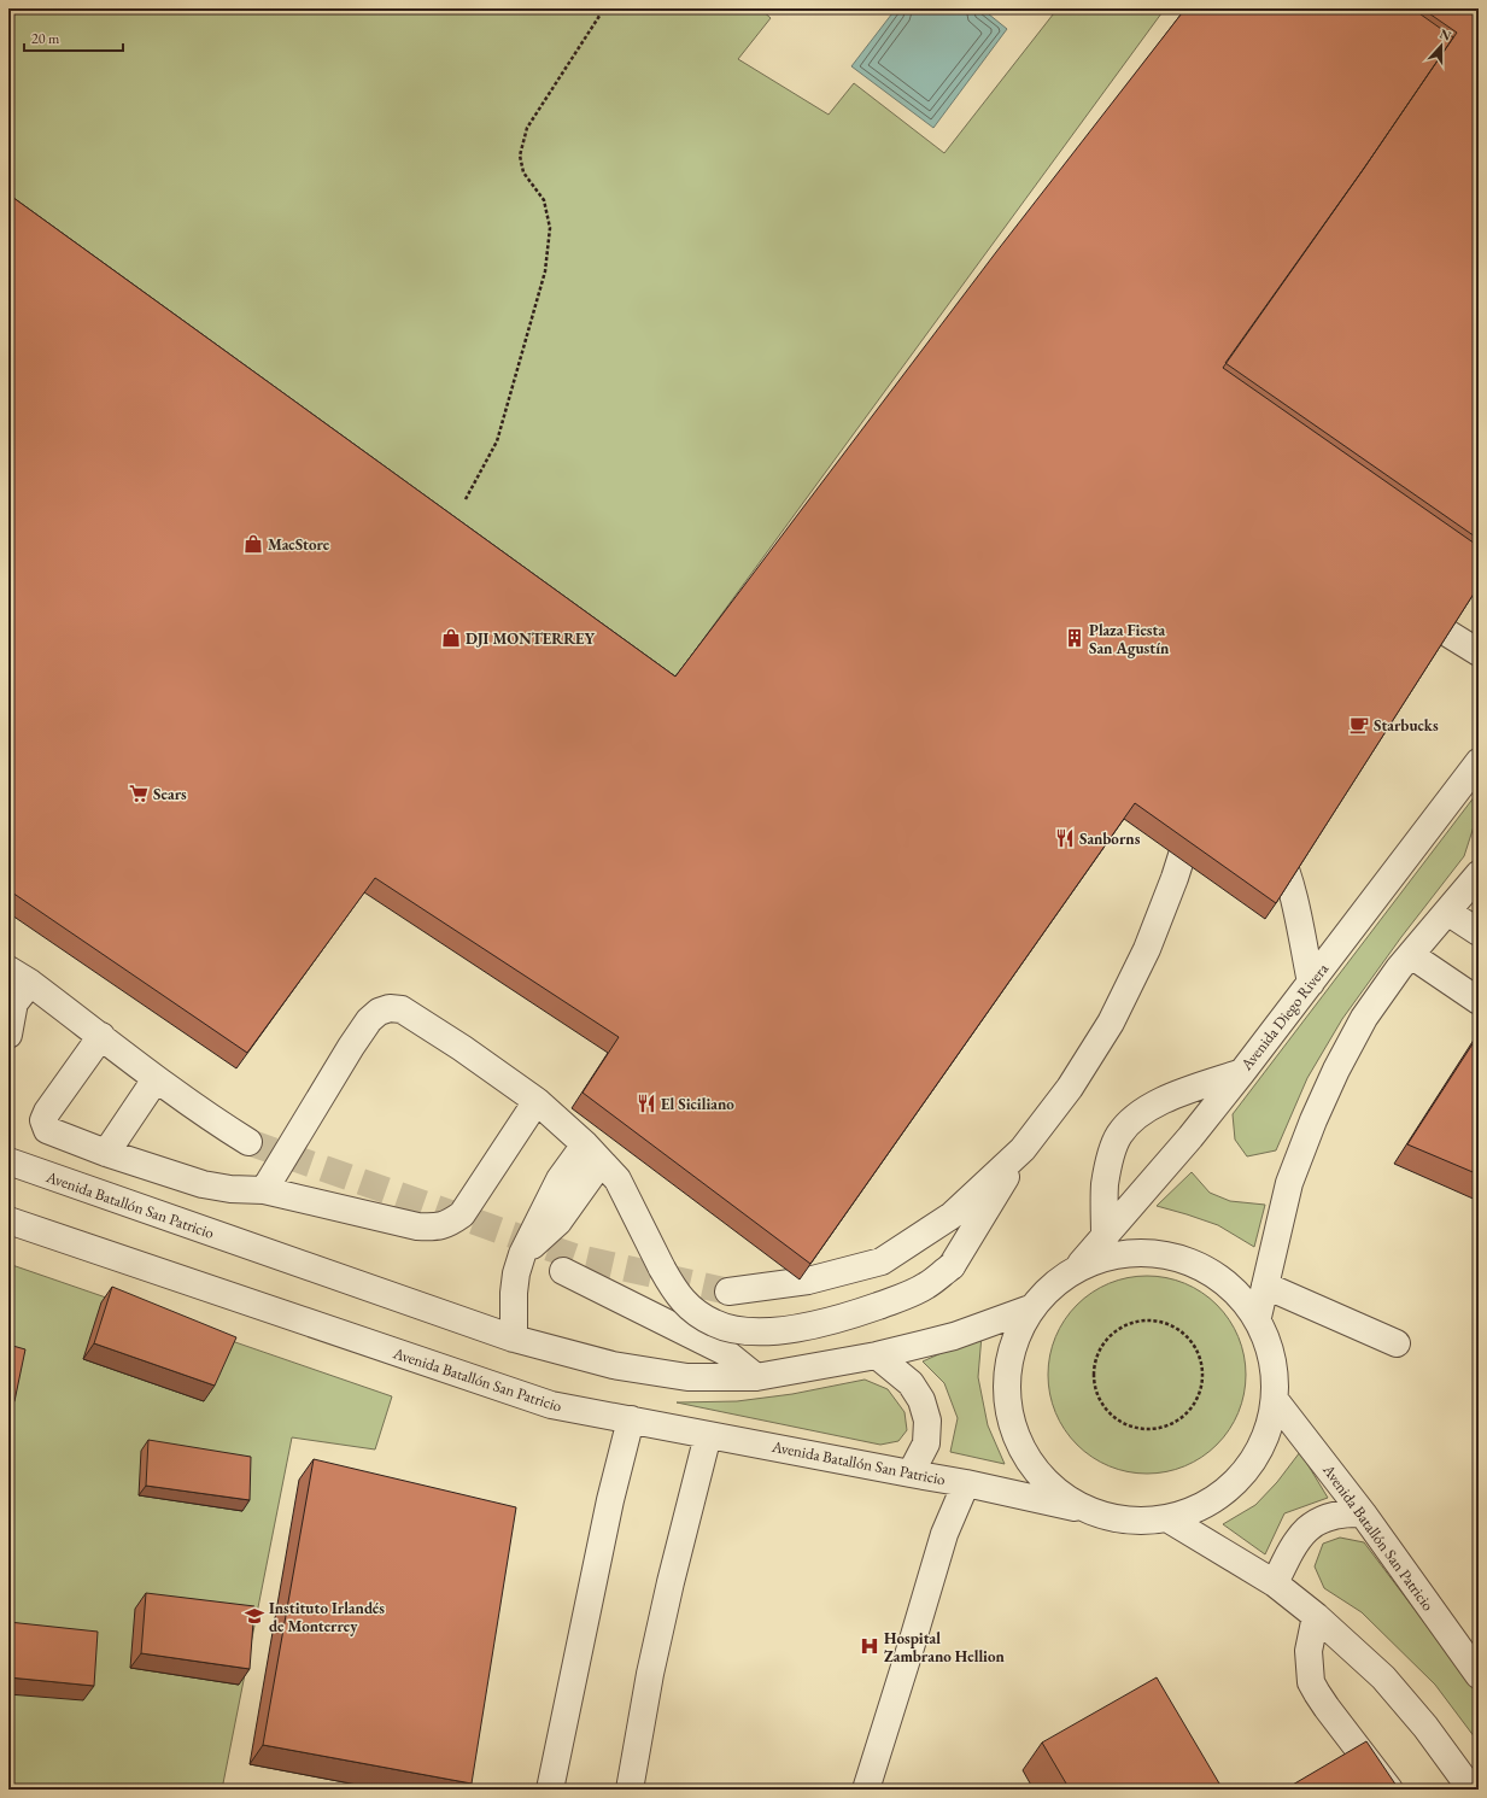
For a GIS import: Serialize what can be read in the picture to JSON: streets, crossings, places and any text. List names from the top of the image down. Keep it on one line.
{"streets":{"street":["Avenida Diego Rivera","Avenida Batallón San Patricio"]},"places":{"shop":["MacStore","DJI MONTERREY"],"building":["Plaza Fiesta San Agustín"],"cafe":["Starbucks"],"supermarket":["Sears"],"restaurant":["Sanborns","El Siciliano"],"school or university":["Instituto Irlandés de Monterrey"],"hospital":["Hospital Zambrano Hellion"]},"scale_bar":"20 m","north":"top"}
